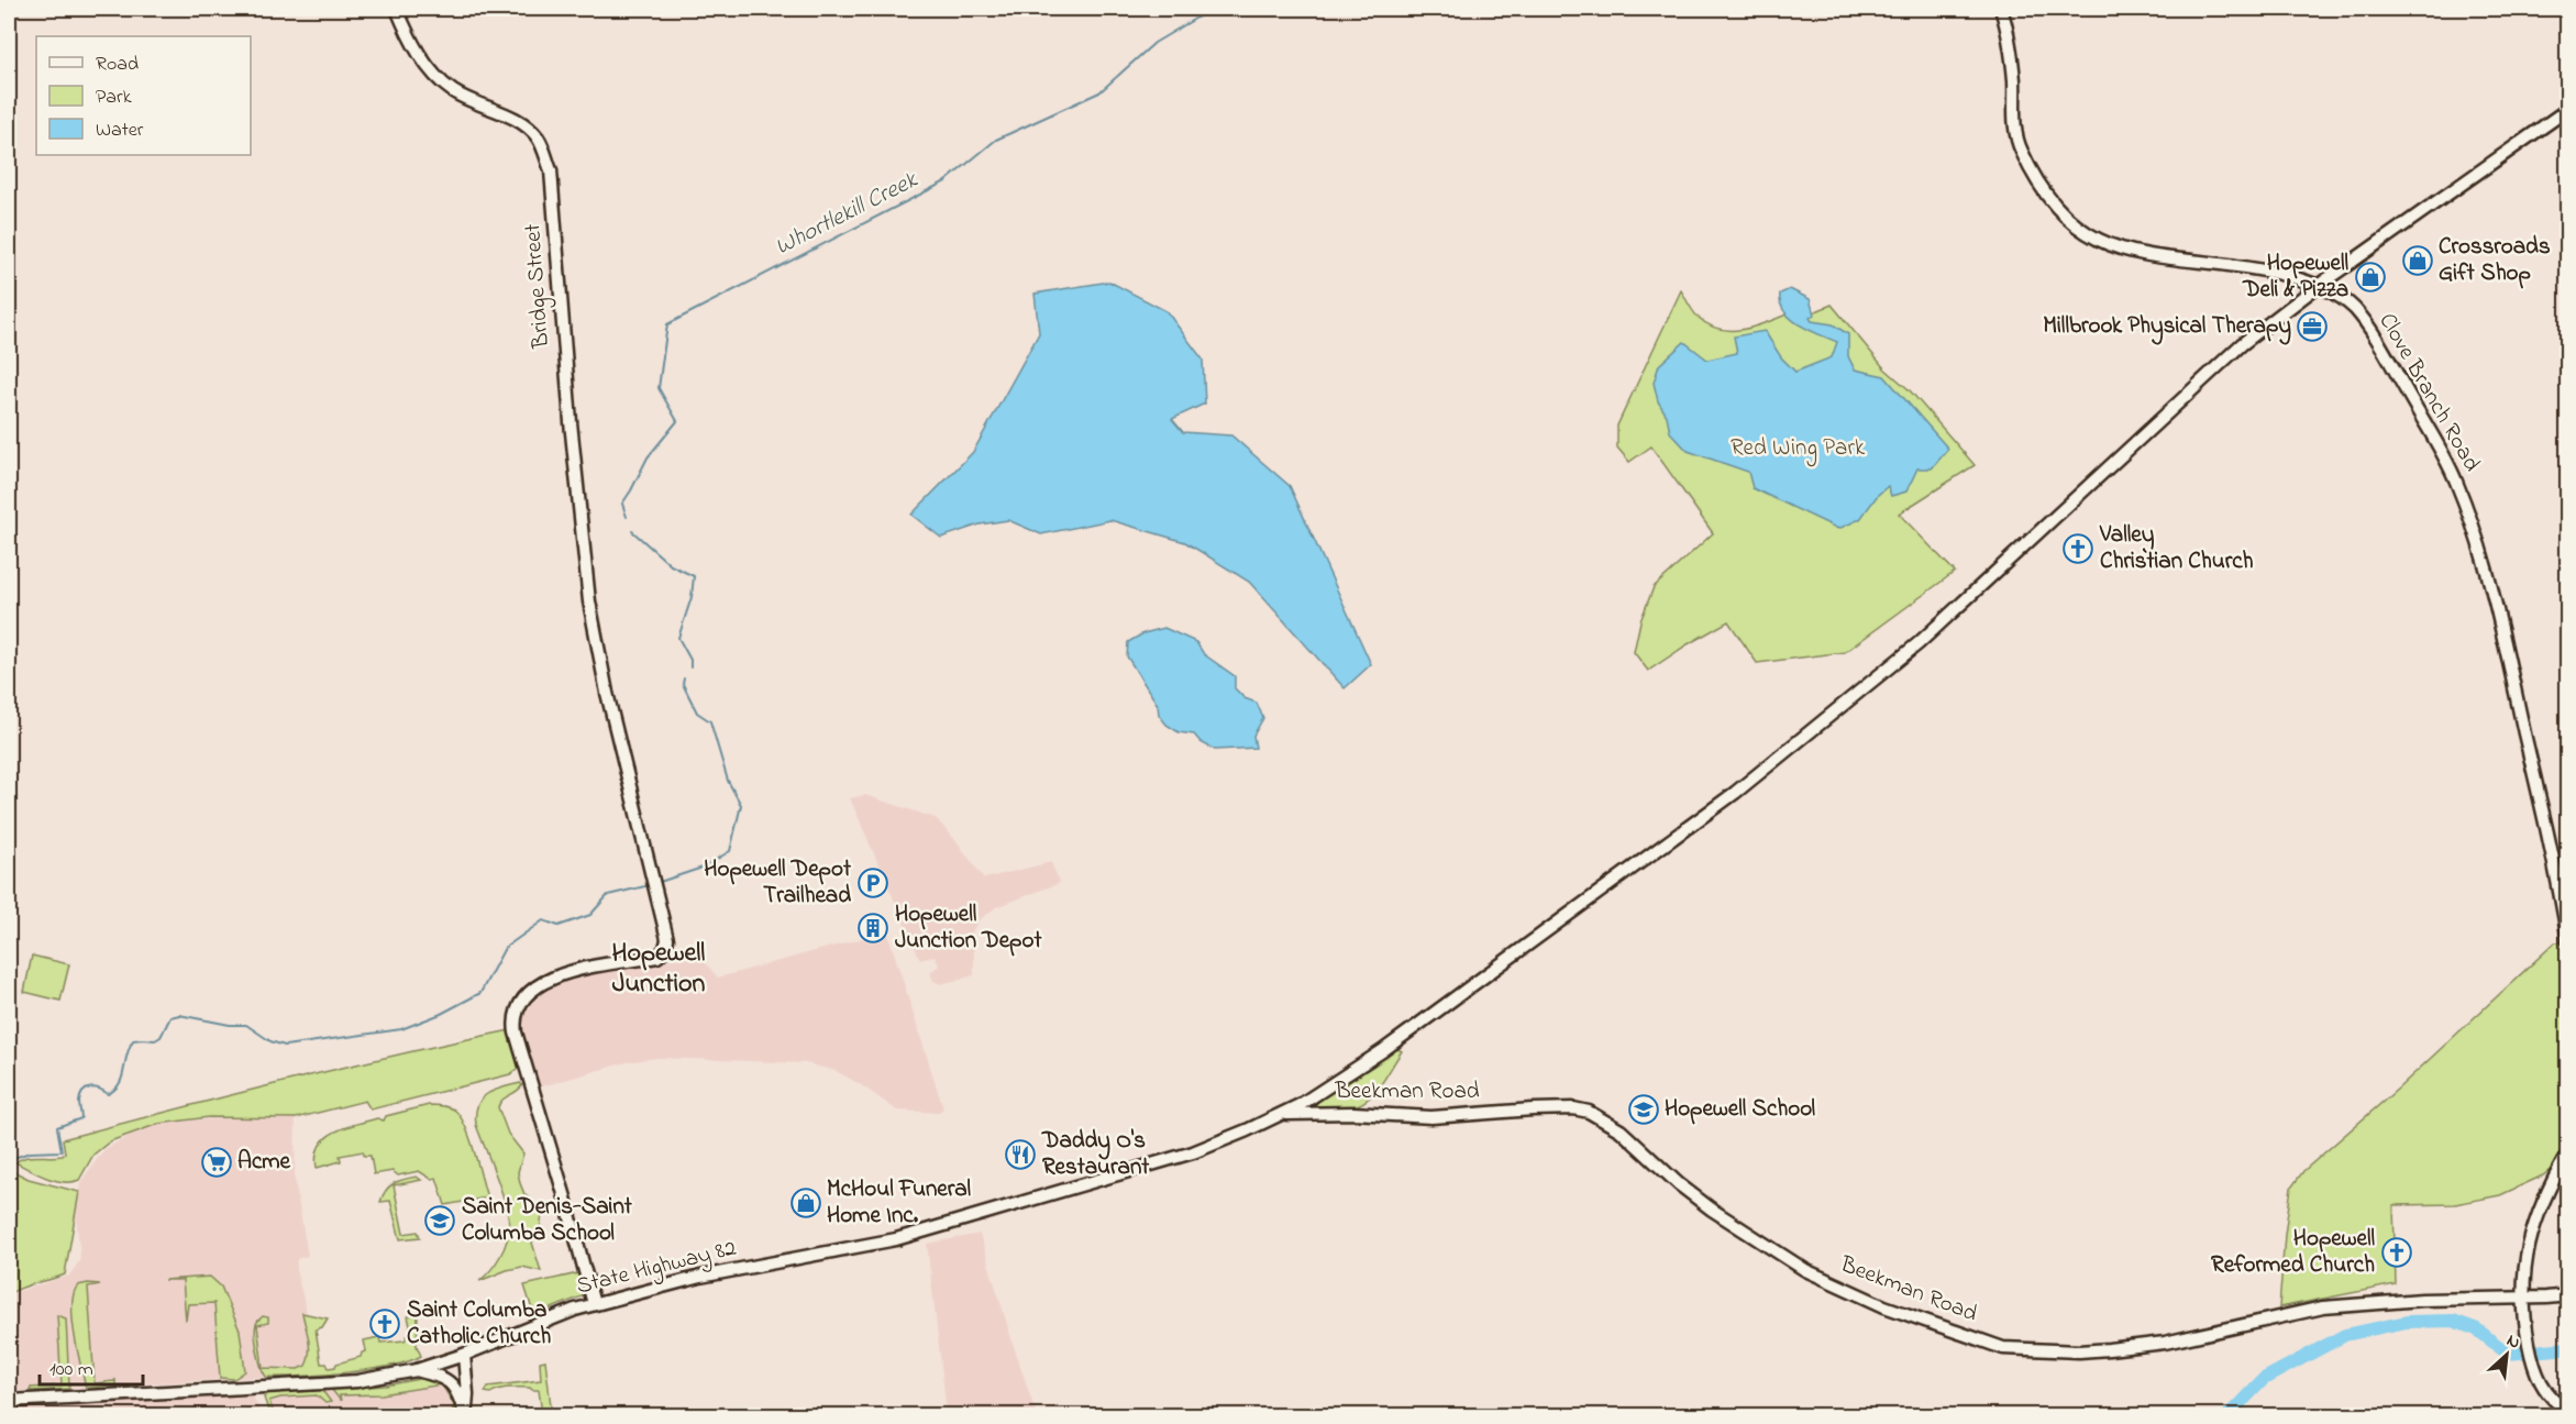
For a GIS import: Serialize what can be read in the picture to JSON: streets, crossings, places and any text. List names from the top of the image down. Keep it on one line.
{"streets":{"main road":["Bridge Street","Clove Branch Road","Beekman Road","State Highway 82"]},"crossings":[["Bridge Street","State Highway 82"],["Beekman Road","State Highway 82"]],"districts":["Hopewell Junction"],"water":["Whortlekill Creek"],"parks":["Red Wing Park"],"places":{"shop":["Crossroads Gift Shop","Hopewell Deli & Pizza","McHoul Funeral Home Inc."],"office":["Millbrook Physical Therapy"],"church":["Valley Christian Church","Hopewell Reformed Church","Saint Columba Catholic Church"],"parking":["Hopewell Depot Trailhead"],"building":["Hopewell Junction Depot"],"school or university":["Hopewell School","Saint Denis-Saint Columba School"],"restaurant":["Daddy O's Restaurant"],"supermarket":["Acme"]},"legend":["Road","Park","Water"],"scale_bar":"100 m","north":"top right"}
